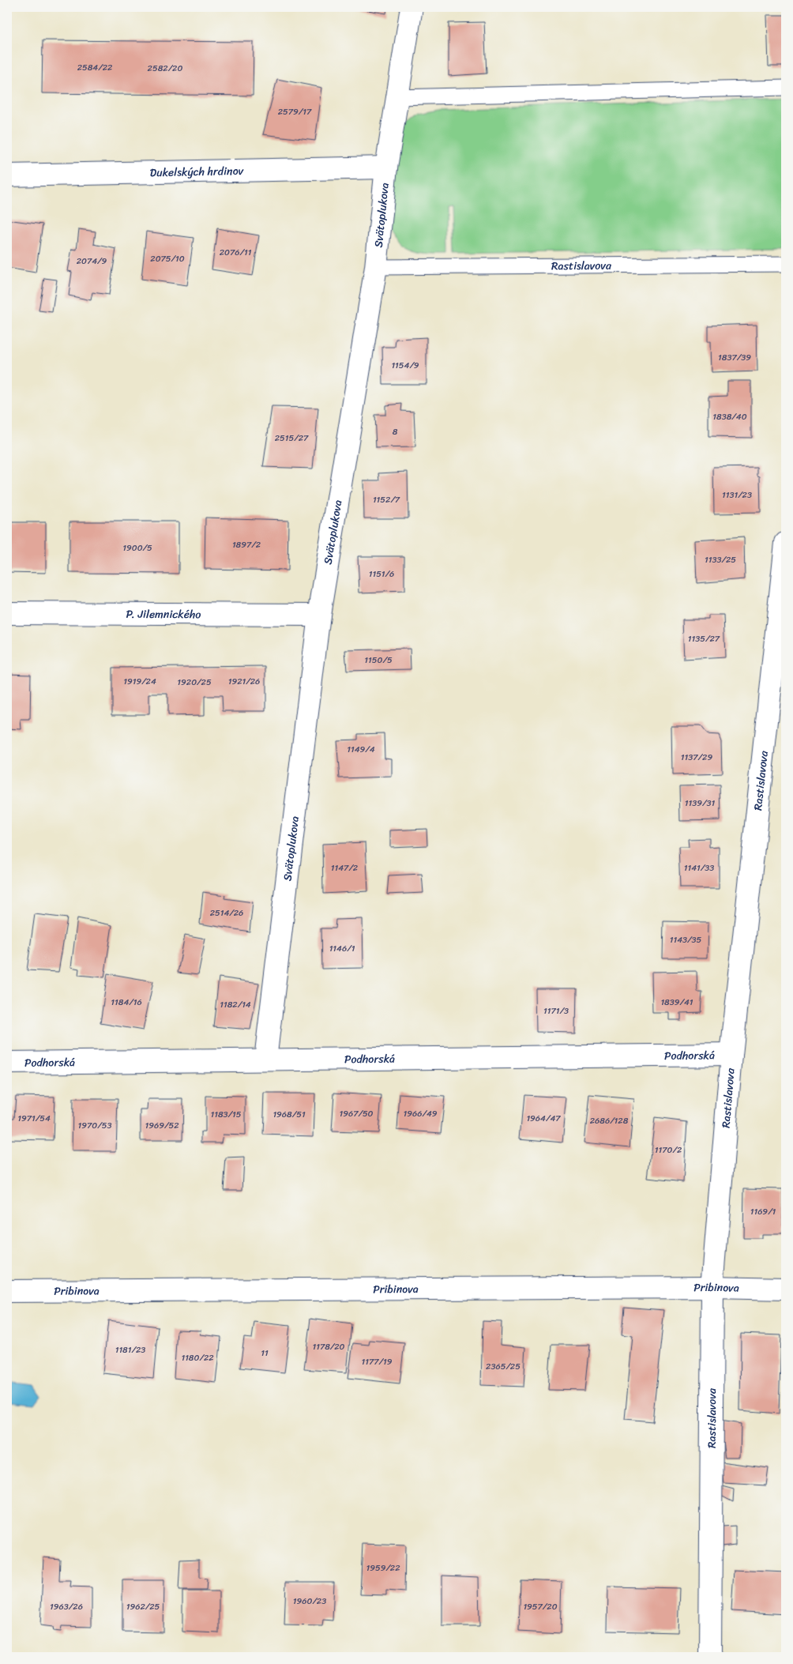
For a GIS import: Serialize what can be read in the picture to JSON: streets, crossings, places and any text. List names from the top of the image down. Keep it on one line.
{"streets":{"street":["Dukelských hrdinov","Svätoplukova","Rastislavova","P. Jilemnického","Podhorská","Pribinova"]},"crossings":[["Dukelských hrdinov","Svätoplukova"],["Svätoplukova","Rastislavova"],["Svätoplukova","P. Jilemnického"],["Svätoplukova","Podhorská"],["Rastislavova","Podhorská"],["Rastislavova","Pribinova"]],"house_numbers":["2584/22","2582/20","2579/17","2076/11","2075/10","2074/9","1837/39","1154/9","1838/40","8","2515/27","1131/23","1152/7","1897/2","1900/5","1133/25","1151/6","1135/27","1150/5","1919/24","1921/26","1920/25","1149/4","1137/29","1139/31","1147/2","1141/33","2514/26","1143/35","1146/1","1184/16","1839/41","1182/14","1171/3","1967/50","1966/49","1183/15","1968/51","1971/54","1964/47","2686/128","1970/53","1969/52","1170/2","1169/1","1178/20","1181/23","11","1180/22","1177/19","2365/25","1959/22","1960/23","1963/26","1962/25","1957/20"]}
